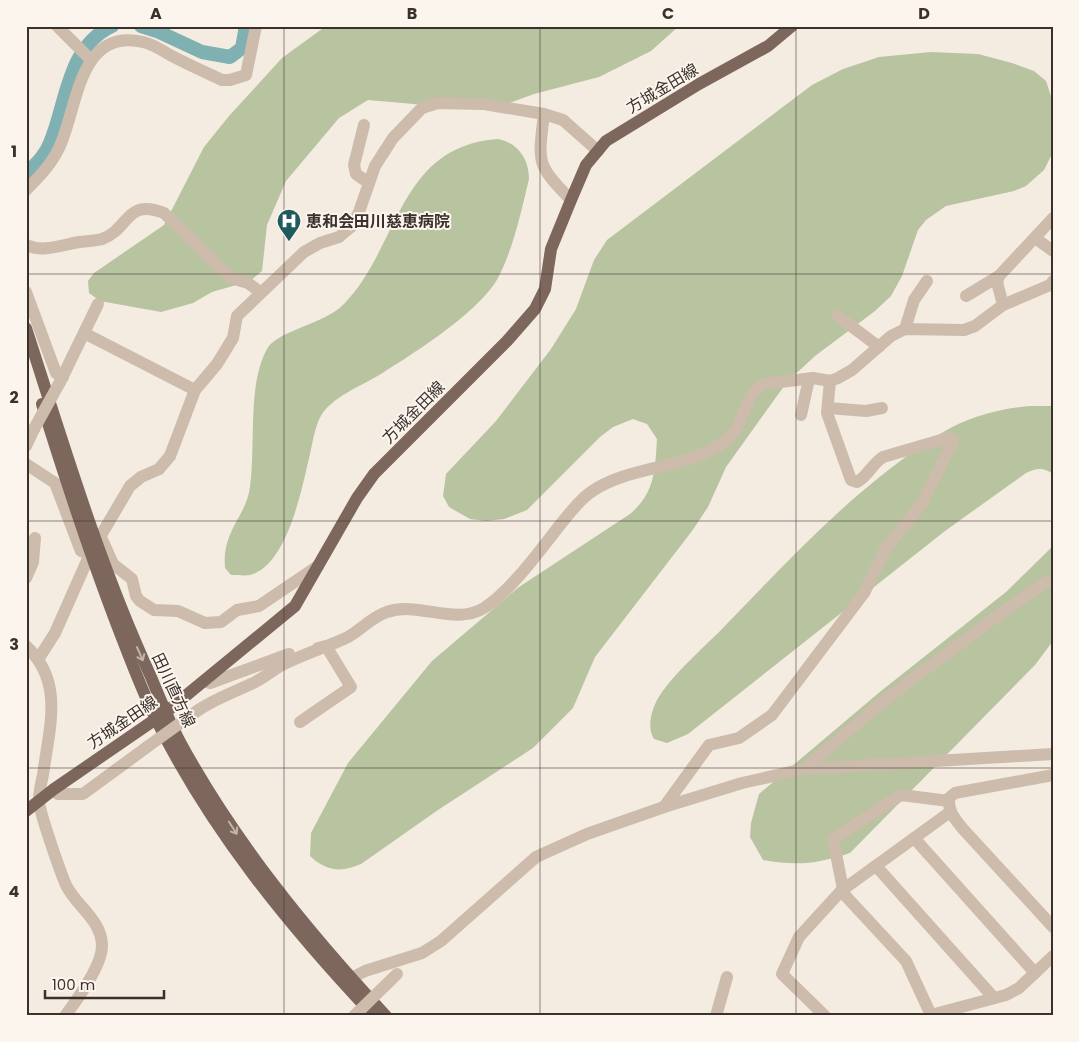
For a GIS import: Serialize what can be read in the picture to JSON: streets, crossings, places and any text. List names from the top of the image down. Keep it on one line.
{"streets":{"main road":["方城金田線","田川直方線"]},"crossings":[["方城金田線","田川直方線"]],"places":{"hospital":["恵和会田川慈恵病院"]},"scale_bar":"100 m","grid":{"columns":["A","B","C","D"],"rows":["1","2","3","4"]}}
